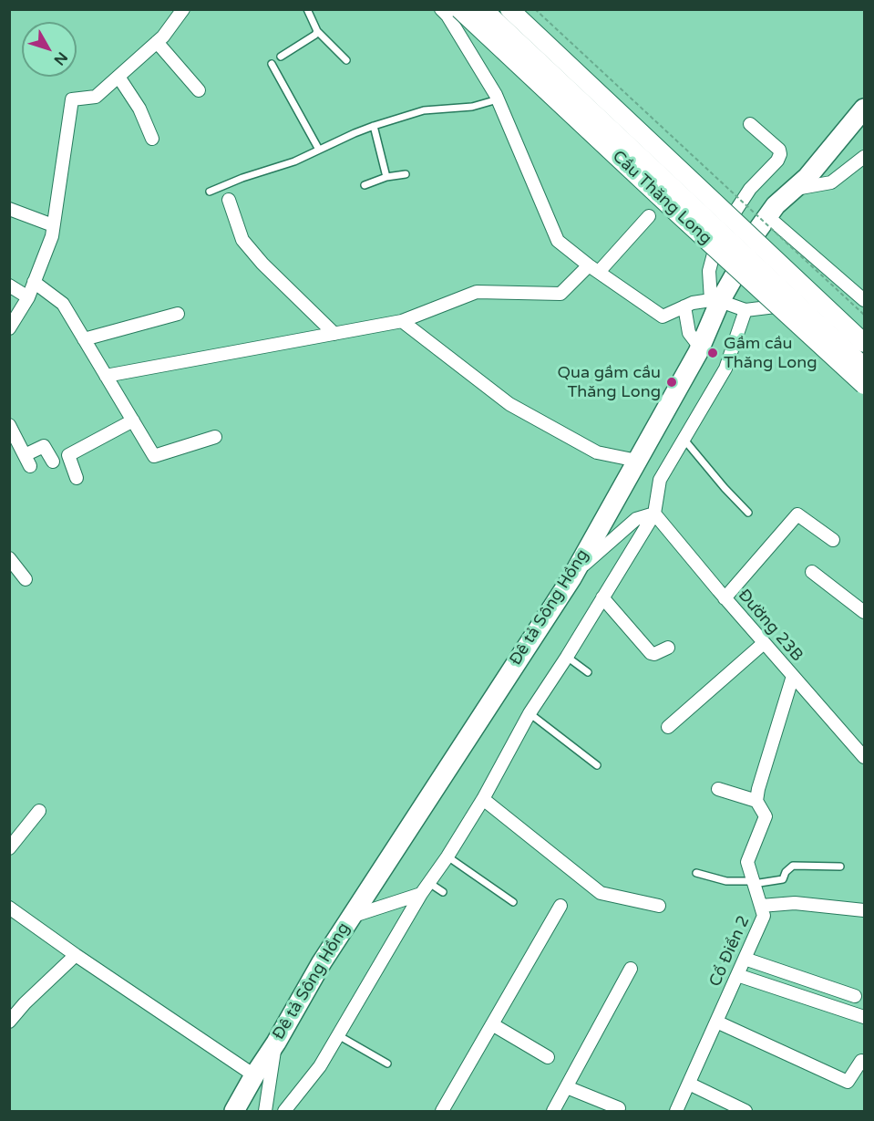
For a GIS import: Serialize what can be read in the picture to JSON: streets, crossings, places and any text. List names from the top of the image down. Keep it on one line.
{"streets":{"highway":["Cầu Thăng Long"],"main road":["Đê tả Sông Hồng"],"street":["Đường 23B","Cổ Điển 2"]},"crossings":[["Đường 23B","Cổ Điển 2"]],"places":["Gầm cầu Thăng Long","Qua gầm cầu Thăng Long"],"north":"bottom right"}
